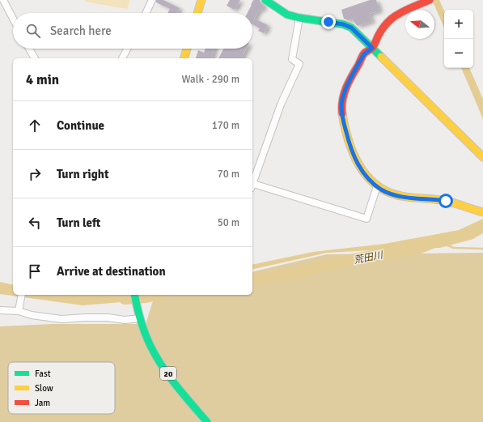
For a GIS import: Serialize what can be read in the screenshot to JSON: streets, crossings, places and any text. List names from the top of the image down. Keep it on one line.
{"streets":{"street":["20"]},"water":["荒田川"],"legend":["Fast","Slow","Jam"],"north":"left","page":{"map_buttons":["+","−"],"search":"Search here","heading":["4 min","Walk · 290 m"],"list":[["Continue","170 m"],["Turn right","70 m"],["Turn left","50 m"],"Arrive at destination"]}}
